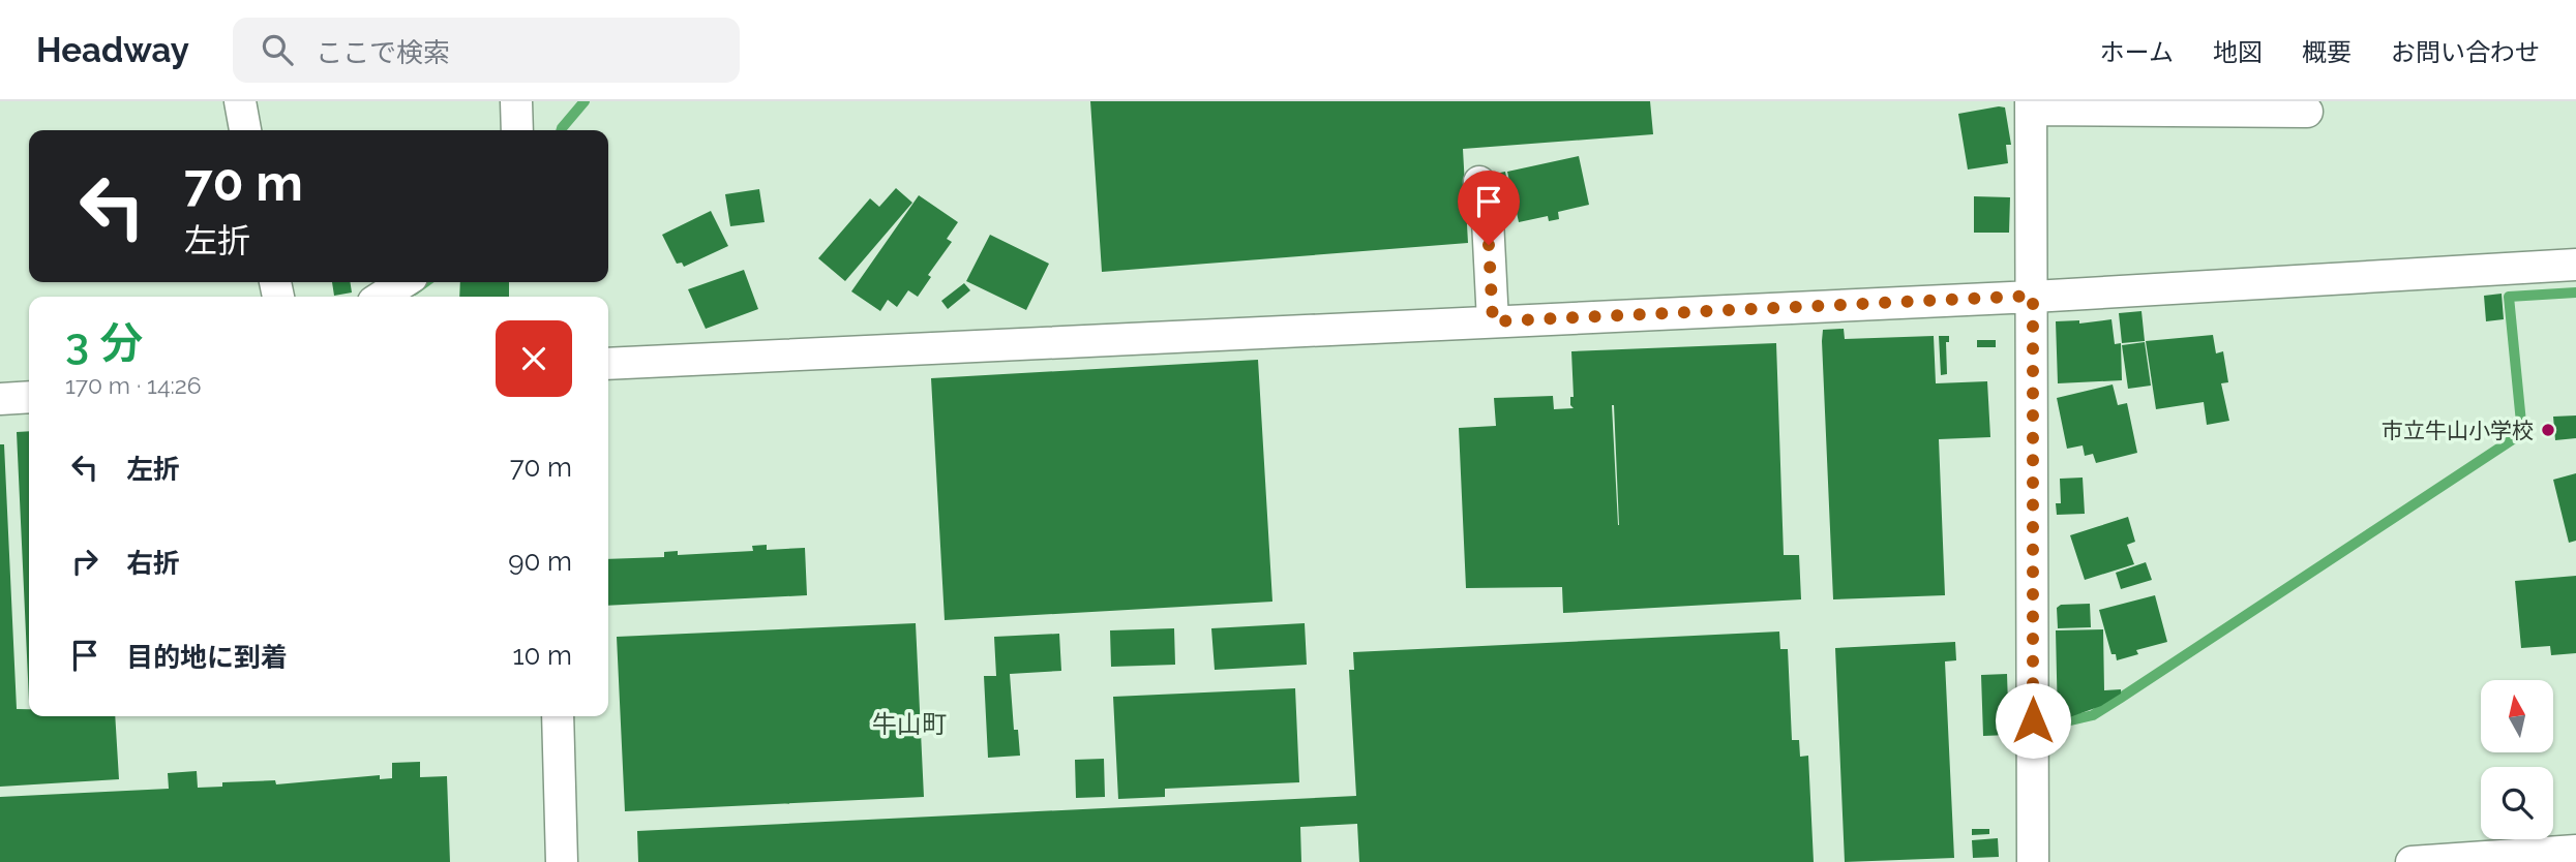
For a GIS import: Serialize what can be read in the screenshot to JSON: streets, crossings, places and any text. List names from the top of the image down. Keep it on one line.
{"districts":["牛山町"],"places":["市立牛山小学校"],"north":"top","page":{"header":"Headway","search":"ここで検索","nav":["ホーム","地図","概要","お問い合わせ"],"turn":["70 m","左折"],"heading":["3 分","170 m · 14:26"],"list":[{"name":"左折","value":"70 m"},{"name":"右折","value":"90 m"},{"name":"目的地に到着","value":"10 m"}]}}
